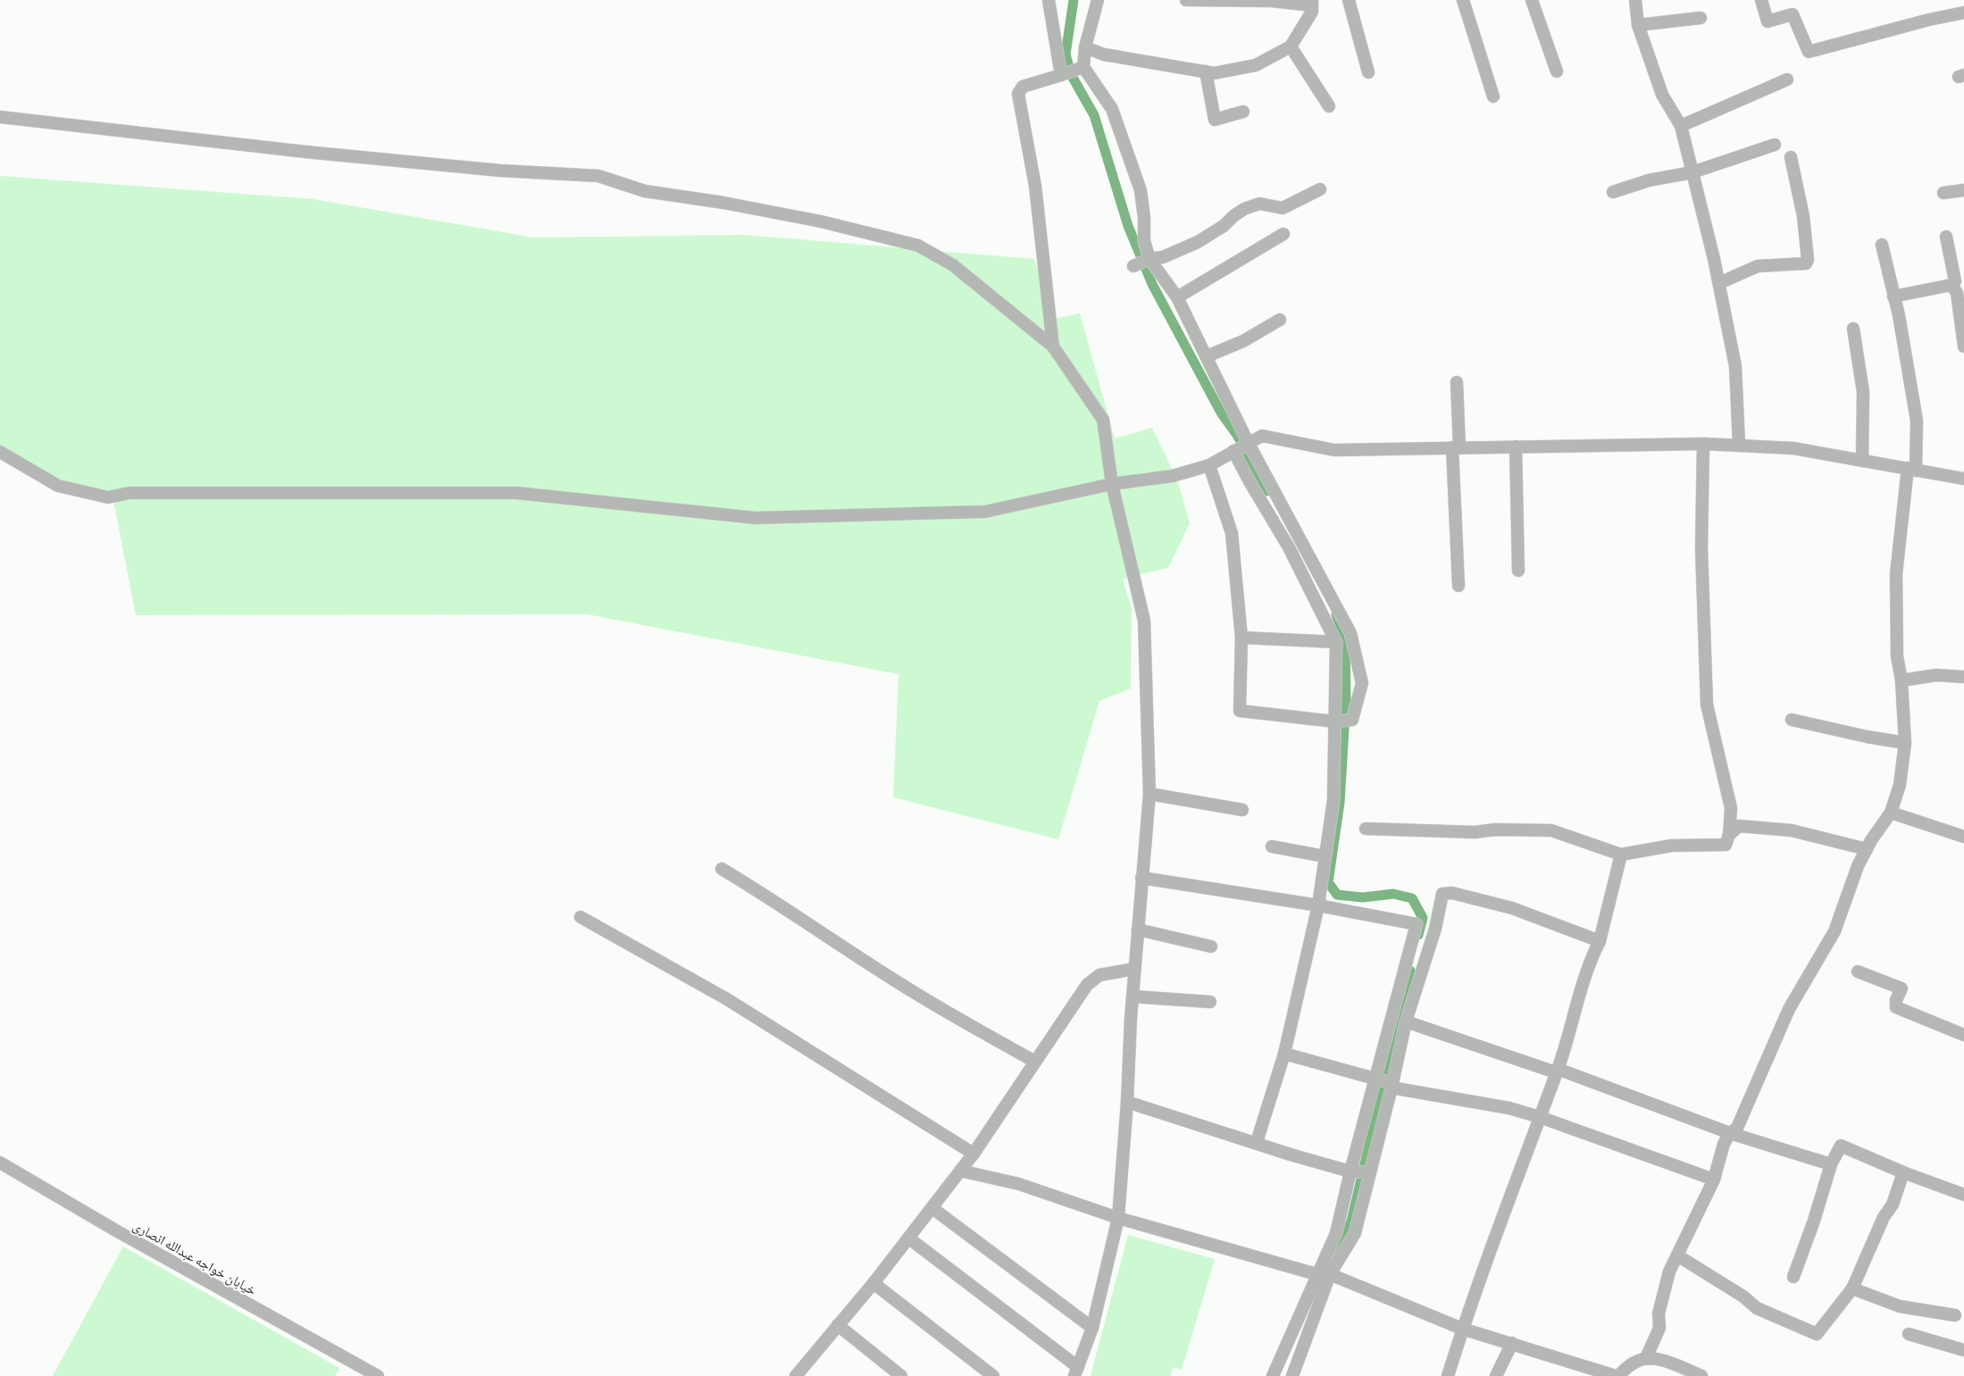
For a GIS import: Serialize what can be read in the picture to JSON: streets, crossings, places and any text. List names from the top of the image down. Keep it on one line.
{"streets":{"street":["خیابان خواجه عبدالله انصاری"]}}
